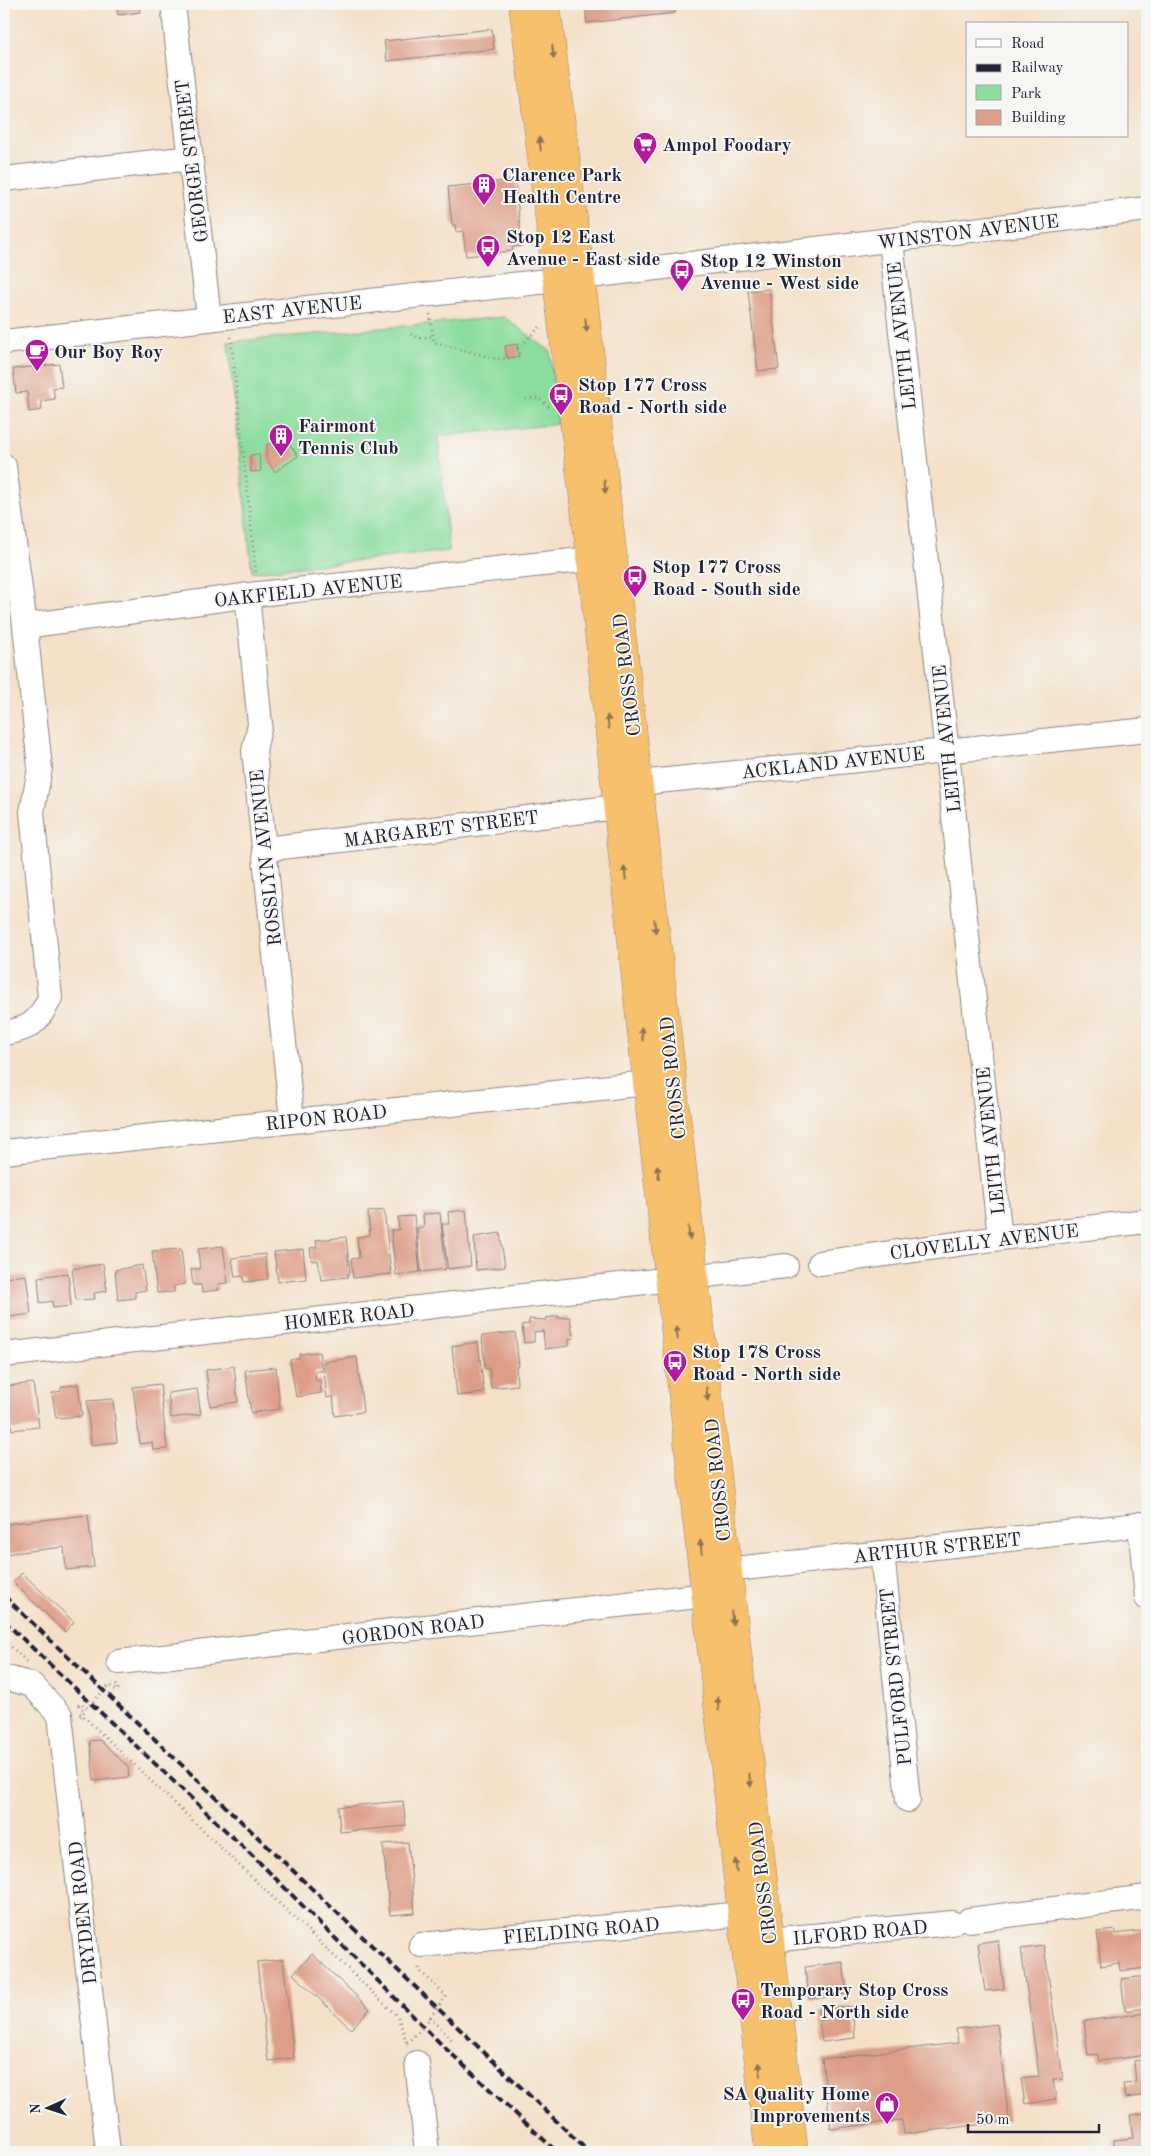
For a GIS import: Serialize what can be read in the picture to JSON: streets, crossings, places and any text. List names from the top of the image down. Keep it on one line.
{"streets":{"highway":["CROSS ROAD"],"street":["GEORGE STREET","WINSTON AVENUE","EAST AVENUE","LEITH AVENUE","OAKFIELD AVENUE","ACKLAND AVENUE","MARGARET STREET","ROSSLYN AVENUE","RIPON ROAD","CLOVELLY AVENUE","HOMER ROAD","ARTHUR STREET","GORDON ROAD","PULFORD STREET","DRYDEN ROAD","FIELDING ROAD","ILFORD ROAD"]},"crossings":[["GEORGE STREET","EAST AVENUE"],["WINSTON AVENUE","EAST AVENUE"],["WINSTON AVENUE","LEITH AVENUE"],["WINSTON AVENUE","CROSS ROAD"],["EAST AVENUE","CROSS ROAD"],["LEITH AVENUE","ACKLAND AVENUE"],["LEITH AVENUE","CLOVELLY AVENUE"],["OAKFIELD AVENUE","CROSS ROAD"],["OAKFIELD AVENUE","ROSSLYN AVENUE"],["CROSS ROAD","ACKLAND AVENUE"],["CROSS ROAD","MARGARET STREET"],["CROSS ROAD","RIPON ROAD"],["CROSS ROAD","HOMER ROAD"],["CROSS ROAD","ARTHUR STREET"],["CROSS ROAD","GORDON ROAD"],["CROSS ROAD","FIELDING ROAD"],["CROSS ROAD","ILFORD ROAD"],["MARGARET STREET","ROSSLYN AVENUE"],["ROSSLYN AVENUE","RIPON ROAD"],["ARTHUR STREET","PULFORD STREET"]],"places":{"supermarket":["Ampol Foodary"],"building":["Clarence Park Health Centre","Fairmont Tennis Club"],"bus stop":["Stop 12 East Avenue - East side","Stop 12 Winston Avenue - West side","Stop 177 Cross Road - North side","Stop 177 Cross Road - South side","Stop 178 Cross Road - North side","Temporary Stop Cross Road - North side"],"cafe":["Our Boy Roy"],"shop":["SA Quality Home Improvements"]},"legend":["Road","Railway","Park","Building"],"scale_bar":"50 m","north":"left"}
